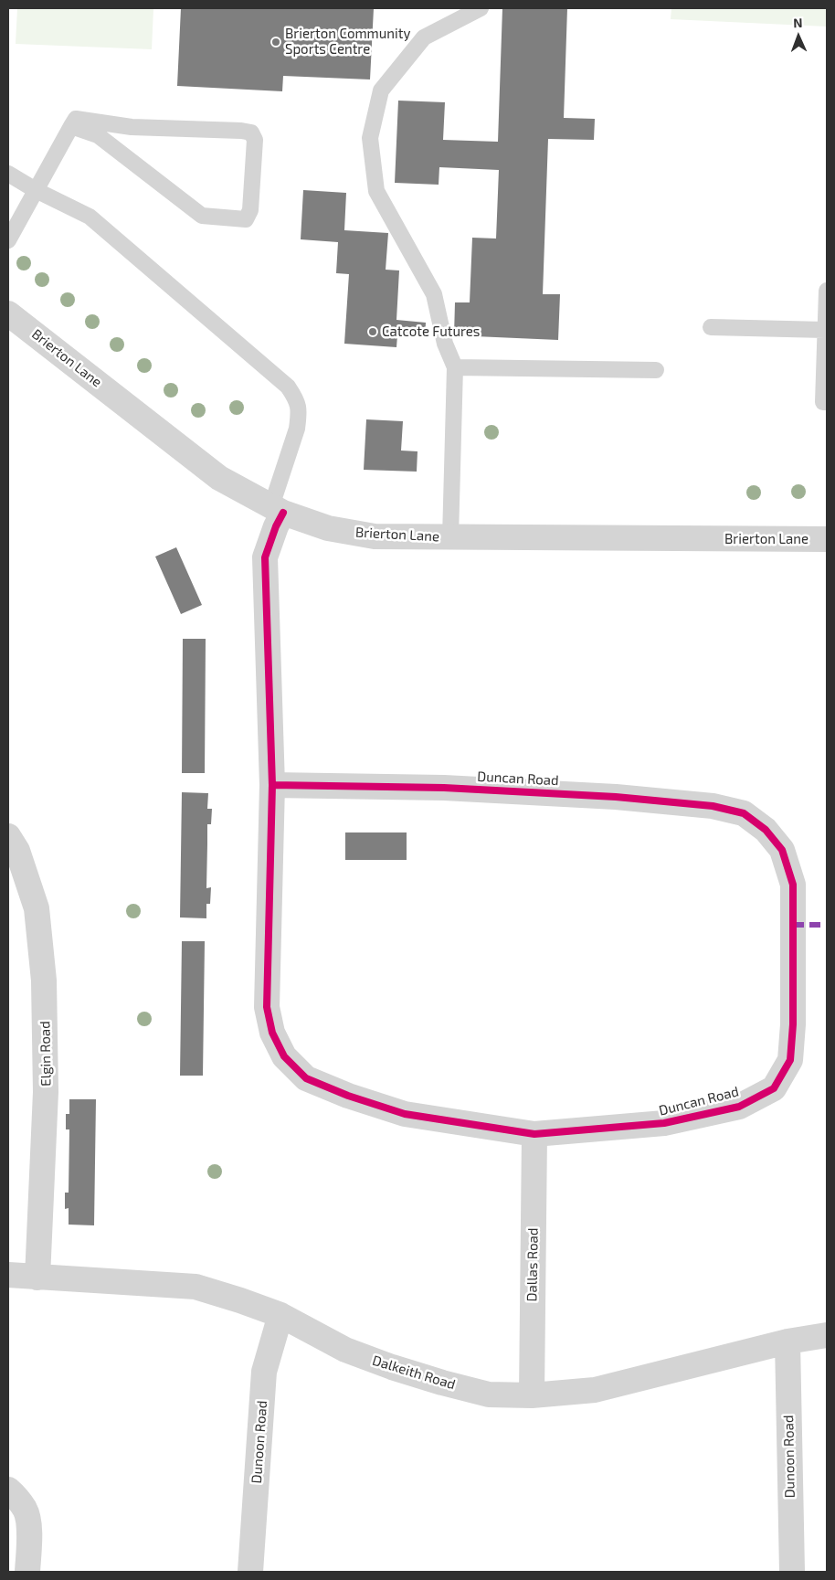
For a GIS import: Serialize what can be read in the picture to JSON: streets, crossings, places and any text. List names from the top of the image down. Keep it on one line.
{"streets":{"street":["Brierton Lane","Duncan Road","Elgin Road","Dallas Road","Dalkeith Road","Dunoon Road"]},"crossings":[["Brierton Lane","Duncan Road"],["Duncan Road","Dallas Road"],["Elgin Road","Dalkeith Road"],["Dallas Road","Dalkeith Road"],["Dalkeith Road","Dunoon Road"]],"places":["Brierton Community Sports Centre","Catcote Futures"],"north":"top"}
